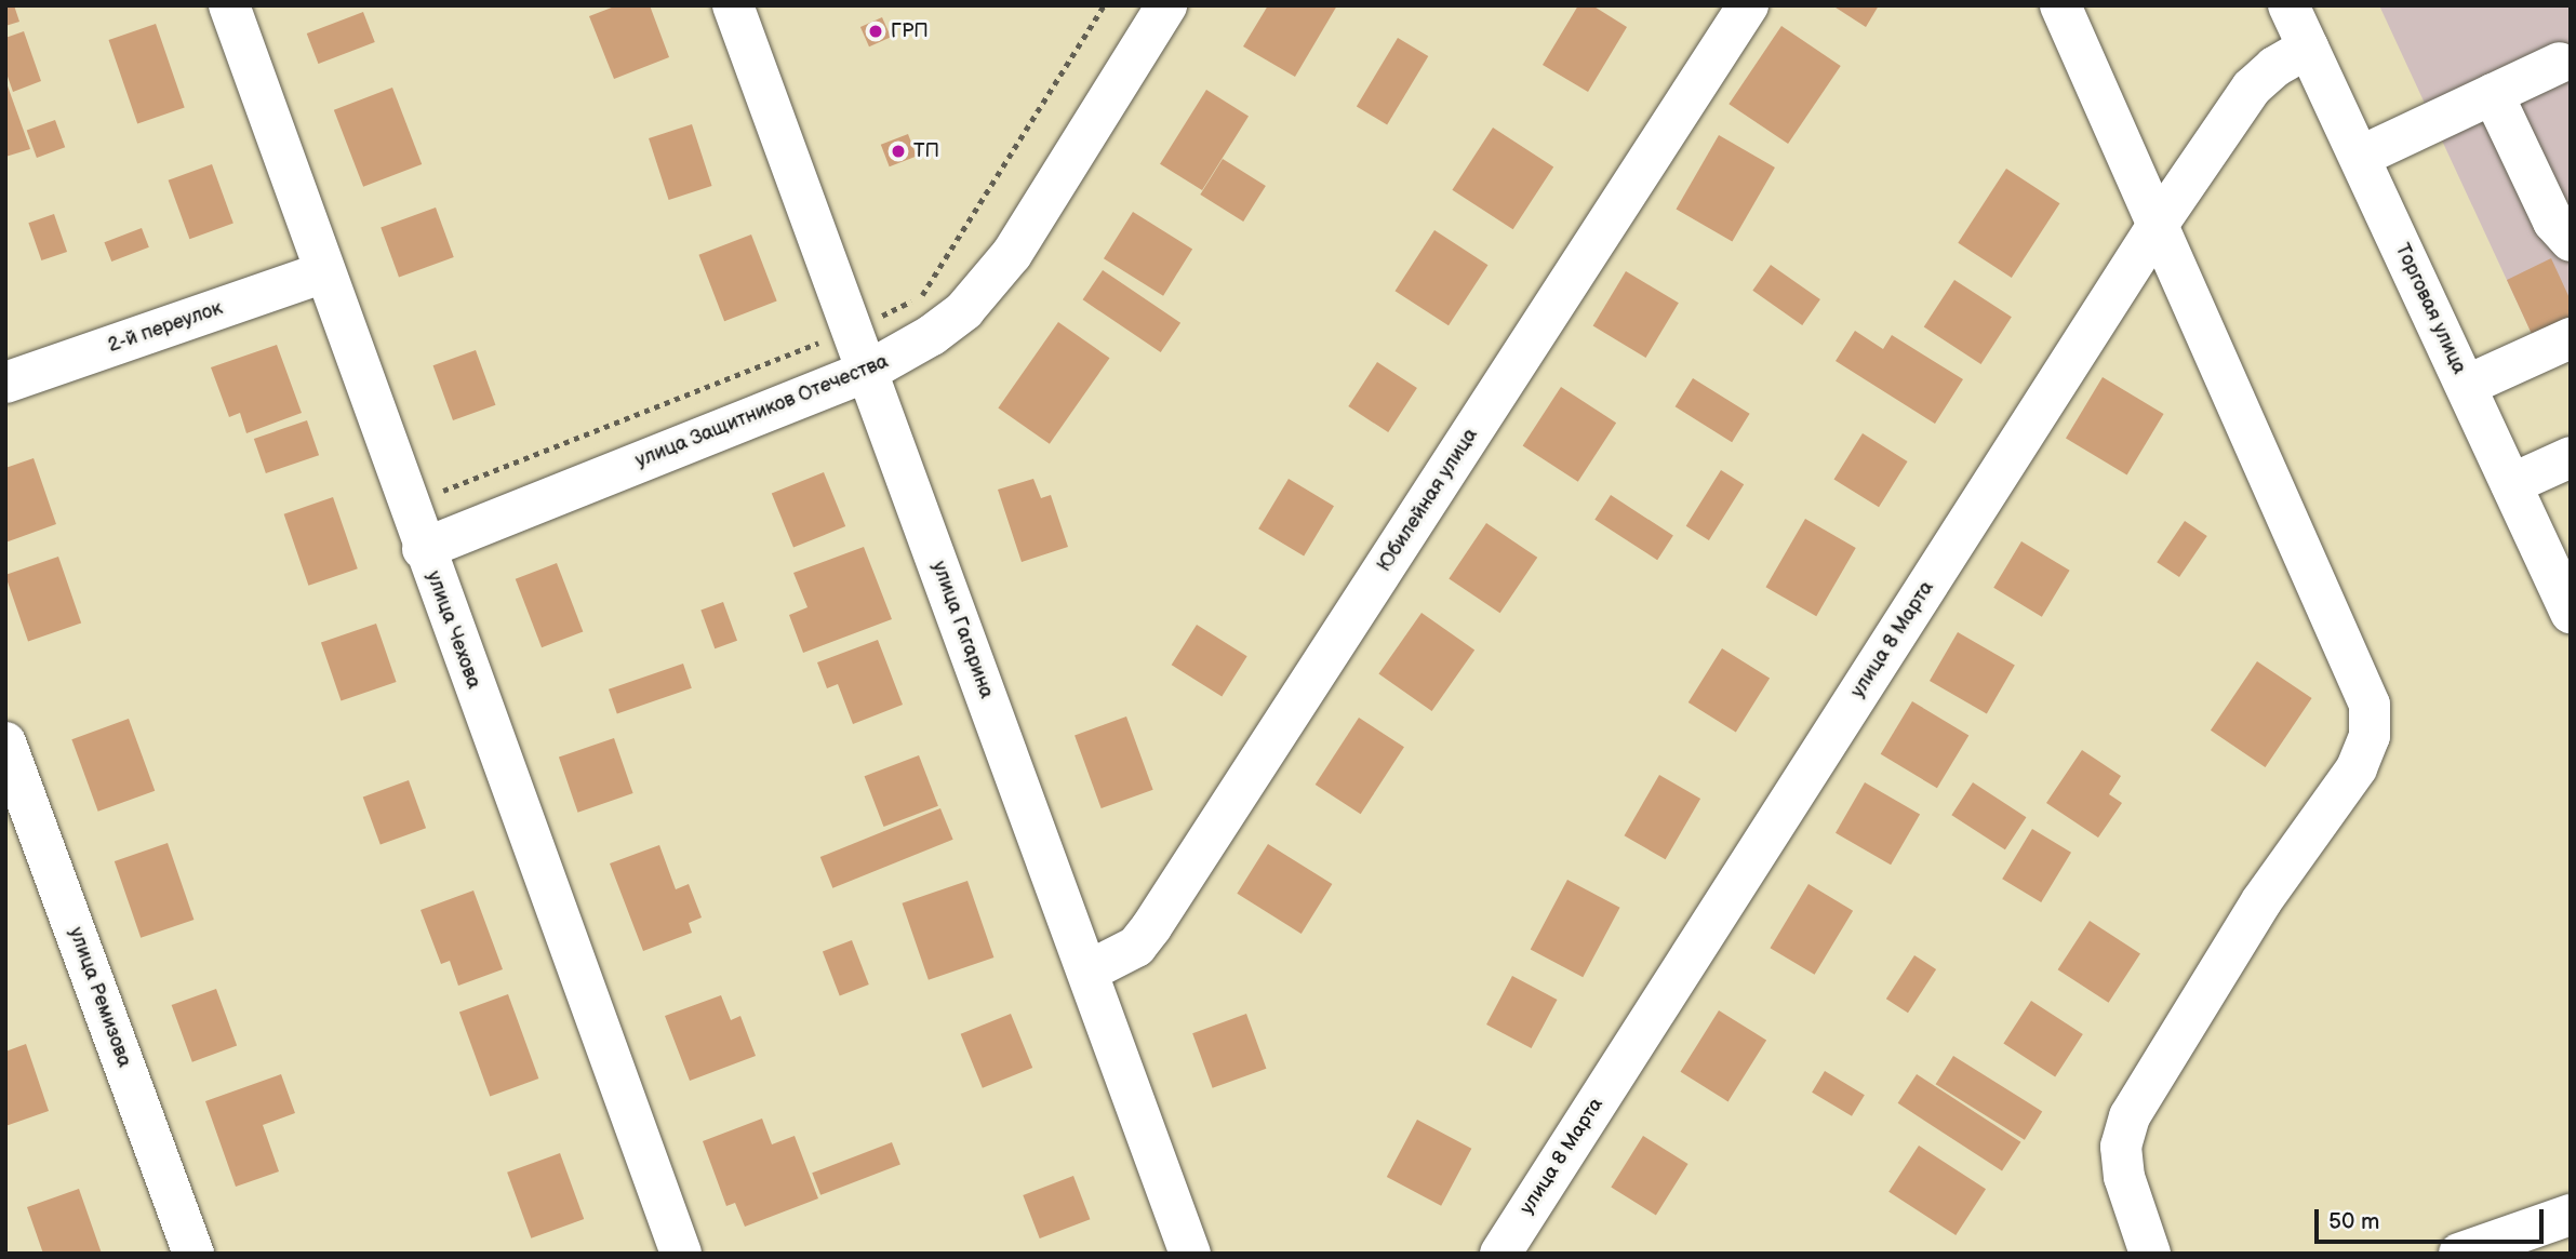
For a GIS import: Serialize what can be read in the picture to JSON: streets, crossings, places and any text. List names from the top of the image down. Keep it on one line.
{"streets":{"street":["Торговая улица","2-й переулок","улица Защитников Отечества","Юбилейная улица","улица Чехова","улица Гагарина","улица 8 Марта","улица Ремизова"]},"crossings":[["Торговая улица","улица 8 Марта"],["2-й переулок","улица Чехова"],["улица Защитников Отечества","улица Чехова"],["улица Защитников Отечества","улица Гагарина"],["Юбилейная улица","улица Гагарина"]],"places":["ГРП","ТП"],"scale_bar":"50 m"}
